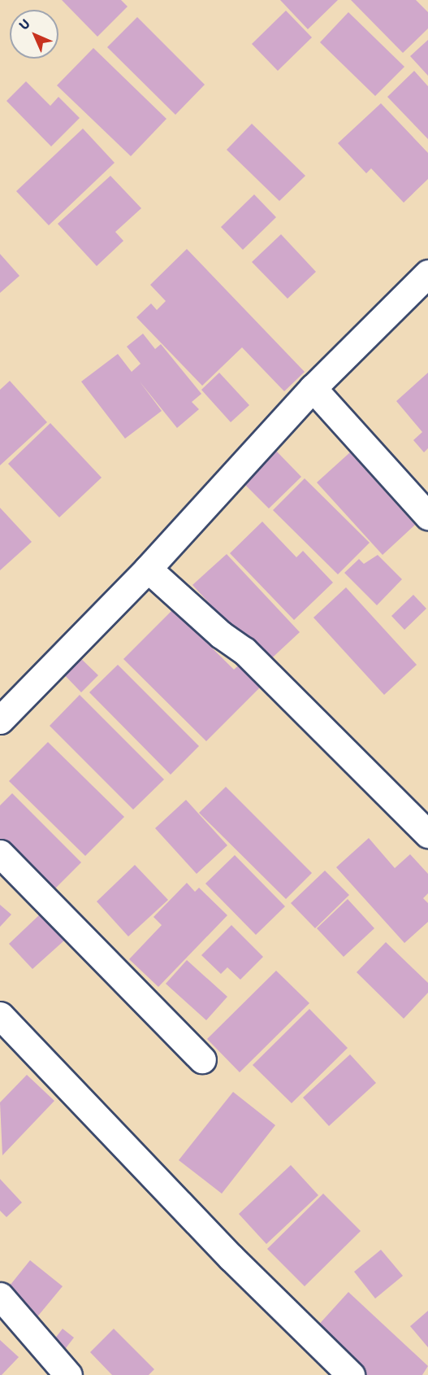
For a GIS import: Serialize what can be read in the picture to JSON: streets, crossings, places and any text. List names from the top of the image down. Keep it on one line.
{"north":"top left"}
